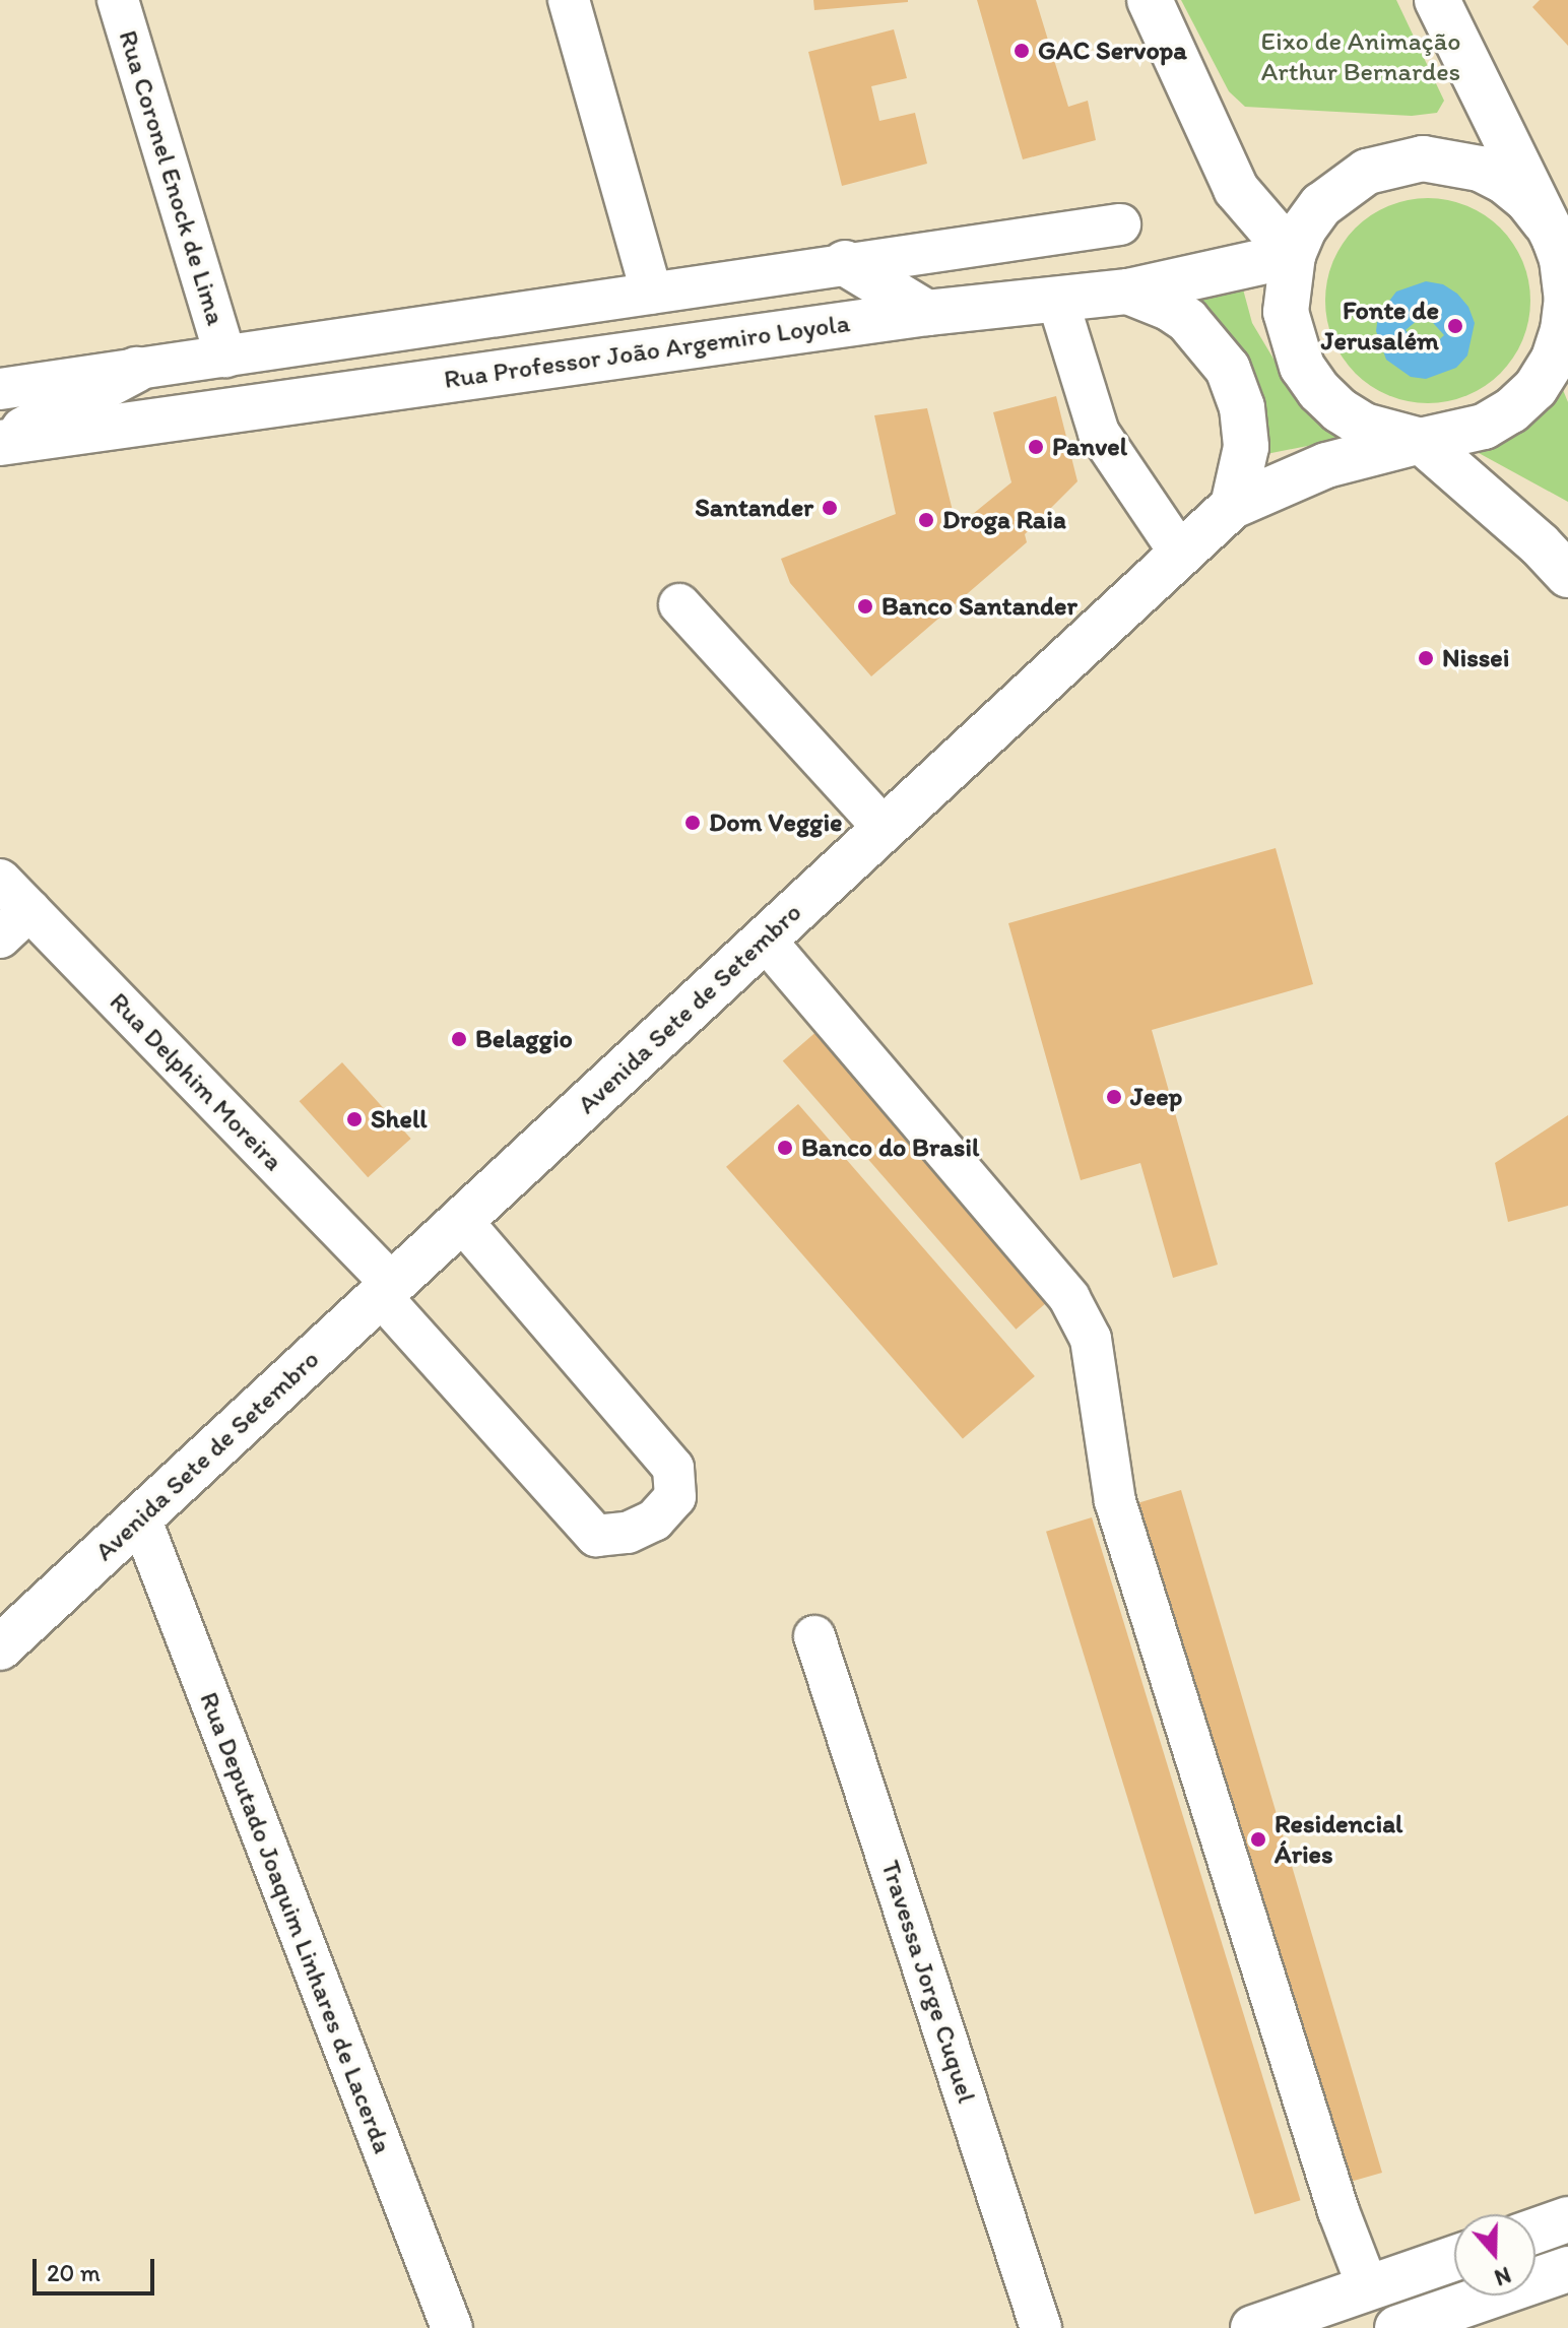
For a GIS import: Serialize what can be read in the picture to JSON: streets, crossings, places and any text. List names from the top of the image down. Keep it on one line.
{"streets":{"main road":["Rua Professor João Argemiro Loyola","Avenida Sete de Setembro"],"street":["Rua Coronel Enock de Lima","Rua Delphim Moreira","Rua Deputado Joaquim Linhares de Lacerda","Travessa Jorge Cuquel"]},"crossings":[["Rua Coronel Enock de Lima","Rua Professor João Argemiro Loyola"],["Rua Professor João Argemiro Loyola","Avenida Sete de Setembro"],["Avenida Sete de Setembro","Rua Delphim Moreira"],["Avenida Sete de Setembro","Rua Deputado Joaquim Linhares de Lacerda"]],"parks":["Eixo de Animação Arthur Bernardes"],"places":["GAC Servopa","Fonte de Jerusalém","Panvel","Santander","Droga Raia","Banco Santander","Nissei","Dom Veggie","Belaggio","Jeep","Shell","Banco do Brasil","Residencial Áries"],"scale_bar":"20 m","north":"bottom"}
